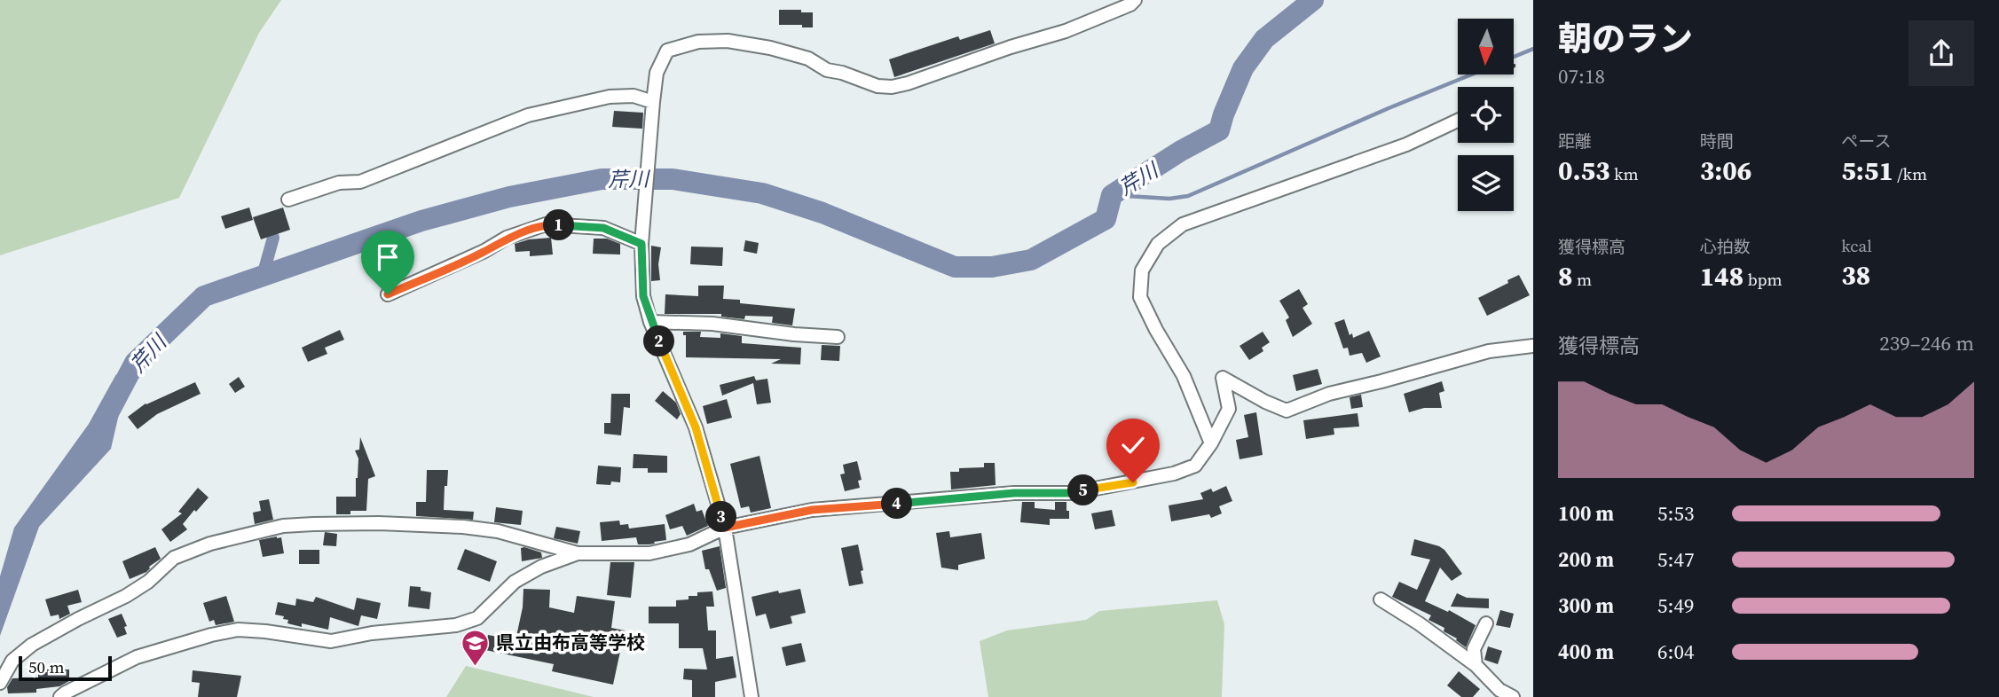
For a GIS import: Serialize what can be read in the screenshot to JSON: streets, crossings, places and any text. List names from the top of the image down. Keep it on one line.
{"water":["芹川"],"places":{"school or university":["県立由布高等学校"]},"scale_bar":"50 m","north":"bottom","page":{"heading":["朝のラン","07:18"],"stats":[["距離","0.53 km"],["時間","3:06"],["ペース","5:51 /km"],["獲得標高","8 m"],["心拍数","148 bpm"],["kcal","38"]],"pins":["1","2","5","4","3"],"chart":["獲得標高","239–246 m"],"list":[{"name":"100 m","note":"5:53"},{"name":"200 m","note":"5:47"},{"name":"300 m","note":"5:49"},{"name":"400 m","note":"6:04"}],"scale":"50 m"}}
